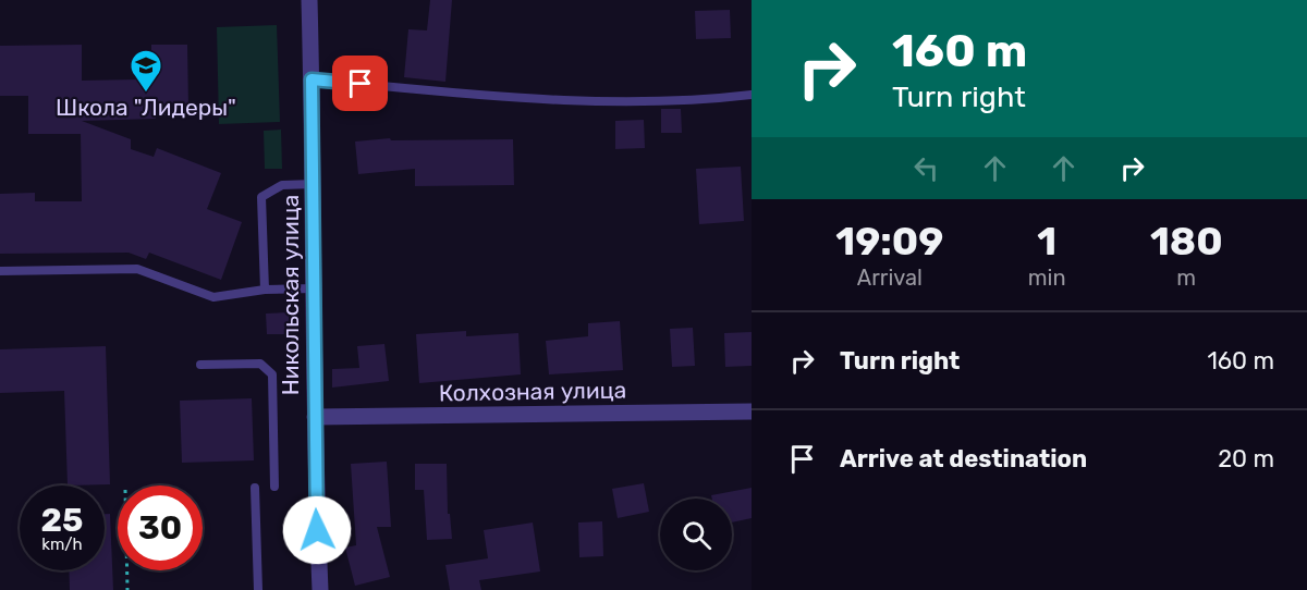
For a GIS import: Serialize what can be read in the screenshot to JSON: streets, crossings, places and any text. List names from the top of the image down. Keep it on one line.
{"streets":{"street":["Никольская улица","Колхозная улица"]},"crossings":[["Никольская улица","Колхозная улица"]],"places":{"school or university":["Школа \"Лидеры\""]},"page":{"turn":["160 m","Turn right"],"eta":["19:09","Arrival","1","min","180","m"],"list":[{"name":"Turn right","value":"160 m"},{"name":"Arrive at destination","value":"20 m"}],"speed":"25 km/h","limit":"30"}}
